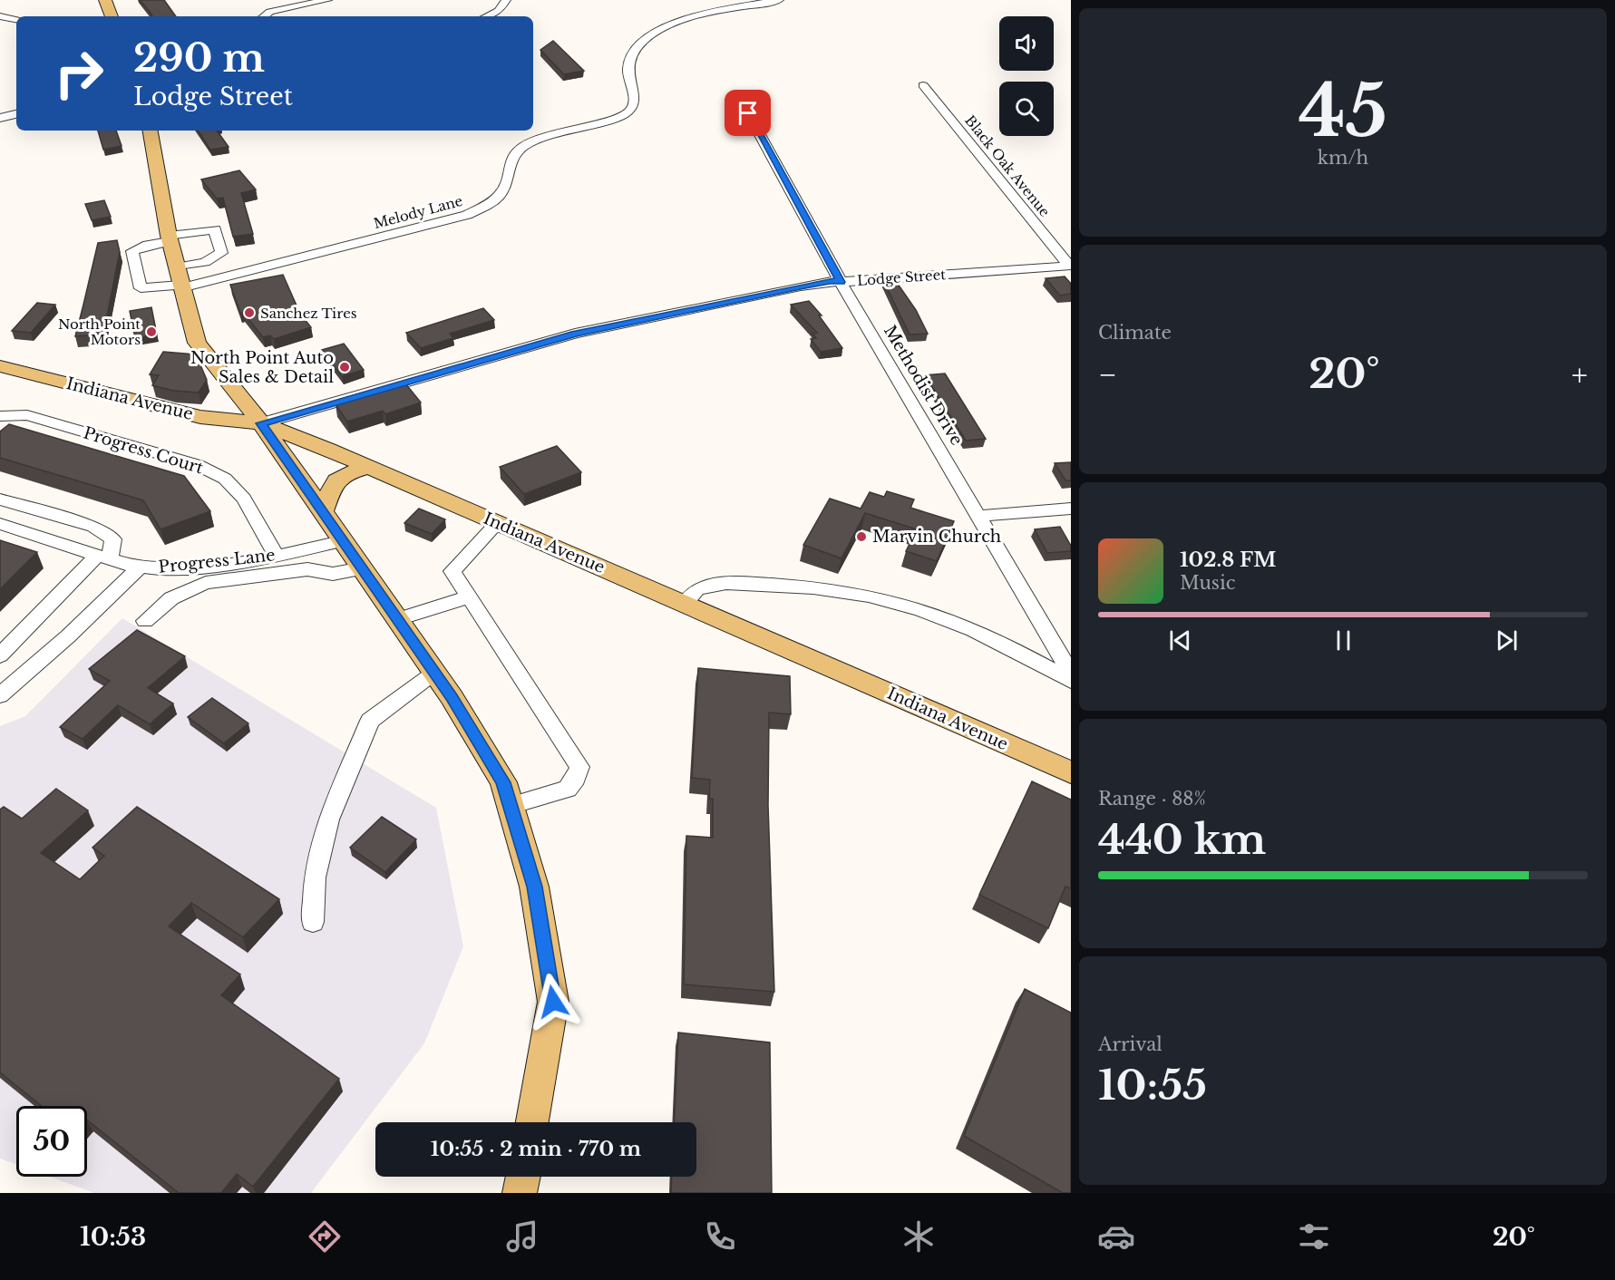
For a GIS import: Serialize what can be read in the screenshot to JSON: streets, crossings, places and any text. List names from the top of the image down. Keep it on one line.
{"streets":{"main road":["Indiana Avenue"],"street":["Black Oak Avenue","Melody Lane","Lodge Street","Methodist Drive","Progress Court","Progress Lane"]},"crossings":[["Black Oak Avenue","Lodge Street"],["Lodge Street","Methodist Drive"],["Lodge Street","Indiana Avenue"],["Progress Court","Progress Lane"]],"places":["Sanchez Tires","North Point Motors","North Point Auto Sales & Detail","Marvin Church"],"page":{"tile":[["45","km/h"],"Climate",["Range · 88%","440 km"],["Arrival","10:55"]],"turn":["290 m","Lodge Street"],"heat":["−","20°","+"],"song":["102.8 FM","Music"],"limit":"50","trip":"10:55 · 2 min · 770 m","tabs":["10:53","20°"]}}
